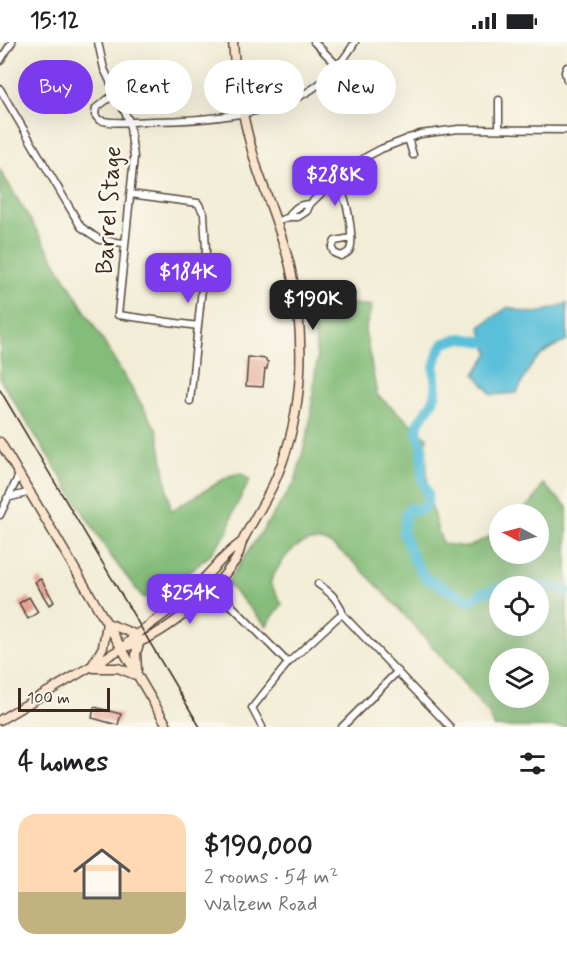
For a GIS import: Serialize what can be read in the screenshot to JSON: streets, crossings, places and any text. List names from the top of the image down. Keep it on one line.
{"streets":{"street":["Barrel Stage"]},"scale_bar":"100 m","north":"left","page":{"status":"15:12","chip":["Buy","Rent","Filters","New"],"price":["$288K","$184K","$190K","$254K"],"scale":"100 m","heading":"4 homes","list":[{"name":"$190,000","note":"2 rooms · 54 m² · Walzem Road"}]}}
